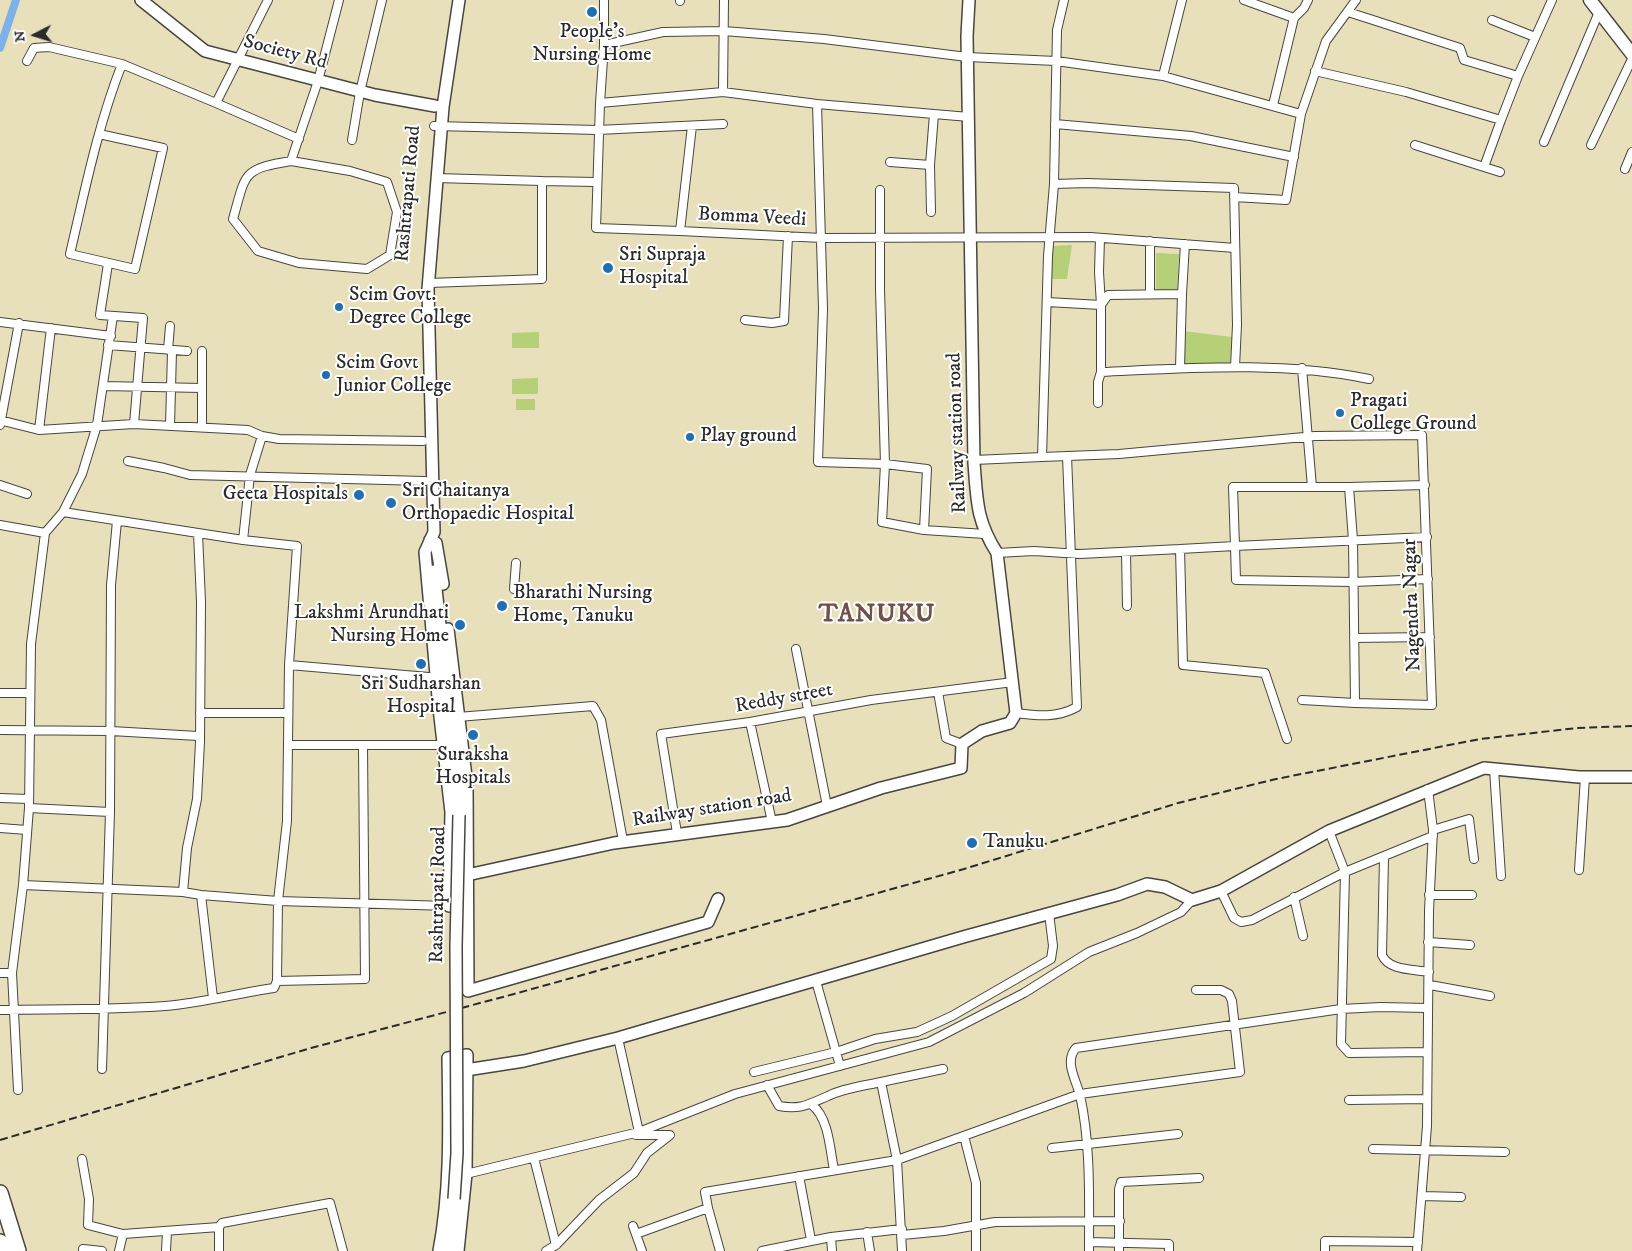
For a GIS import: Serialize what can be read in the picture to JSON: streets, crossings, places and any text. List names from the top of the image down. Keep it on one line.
{"streets":{"street":["Society Rd","Rashtrapati Road","Bomma Veedi","Railway station road","Nagendra Nagar","Reddy street"]},"crossings":[["Society Rd","Rashtrapati Road"],["Railway station road","Reddy street"]],"districts":["TANUKU"],"places":["People's Nursing Home","Sri Supraja Hospital","Scim Govt. Degree College","Scim Govt Junior College","Pragati College Ground","Play ground","Geeta Hospitals","Sri Chaitanya Orthopaedic Hospital","Bharathi Nursing Home, Tanuku","Lakshmi Arundhati Nursing Home","Sri Sudharshan Hospital","Suraksha Hospitals","Tanuku"],"north":"left"}
